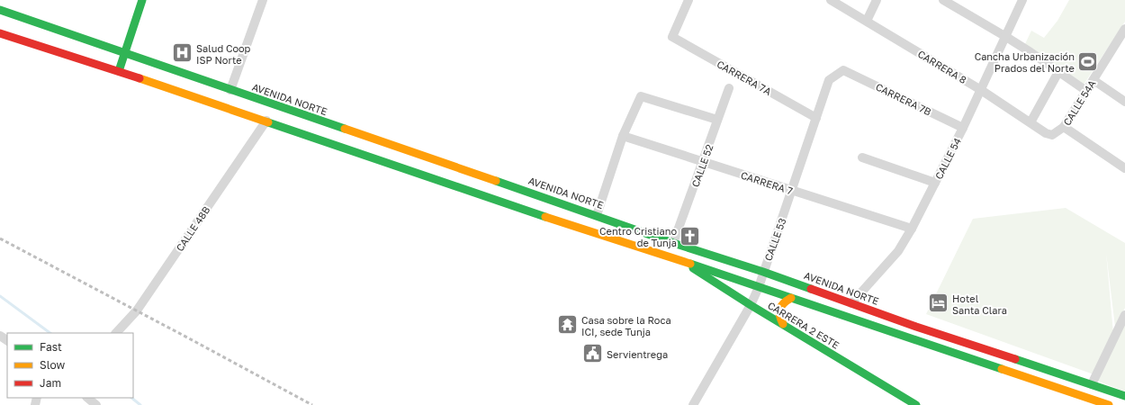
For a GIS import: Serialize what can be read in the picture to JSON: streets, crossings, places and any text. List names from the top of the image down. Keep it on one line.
{"streets":{"main road":["AVENIDA NORTE","CARRERA 2 ESTE"],"street":["CARRERA 8","CARRERA 7A","CARRERA 7B","CALLE 54A","CALLE 54","CALLE 52","CARRERA 7","CALLE 48B","CALLE 53"]},"crossings":[["CARRERA 8","CALLE 54A"],["CARRERA 8","CALLE 54"],["CARRERA 7A","CALLE 53"],["AVENIDA NORTE","CALLE 54"],["AVENIDA NORTE","CALLE 52"],["AVENIDA NORTE","CALLE 53"],["CARRERA 7B","CALLE 54"],["CARRERA 7B","CALLE 53"],["CALLE 54","CARRERA 7"],["CALLE 52","CARRERA 7"],["CARRERA 7","CALLE 53"],["CALLE 53","CARRERA 2 ESTE"]],"places":{"hospital":["Salud Coop ISP Norte"],"sports":["Cancha Urbanización Prados del Norte"],"church":["Centro Cristiano de Tunja"],"hotel":["Hotel Santa Clara"],"temple":["Casa sobre la Roca ICI, sede Tunja"],"public building":["Servientrega"]},"legend":["Fast","Slow","Jam"]}
